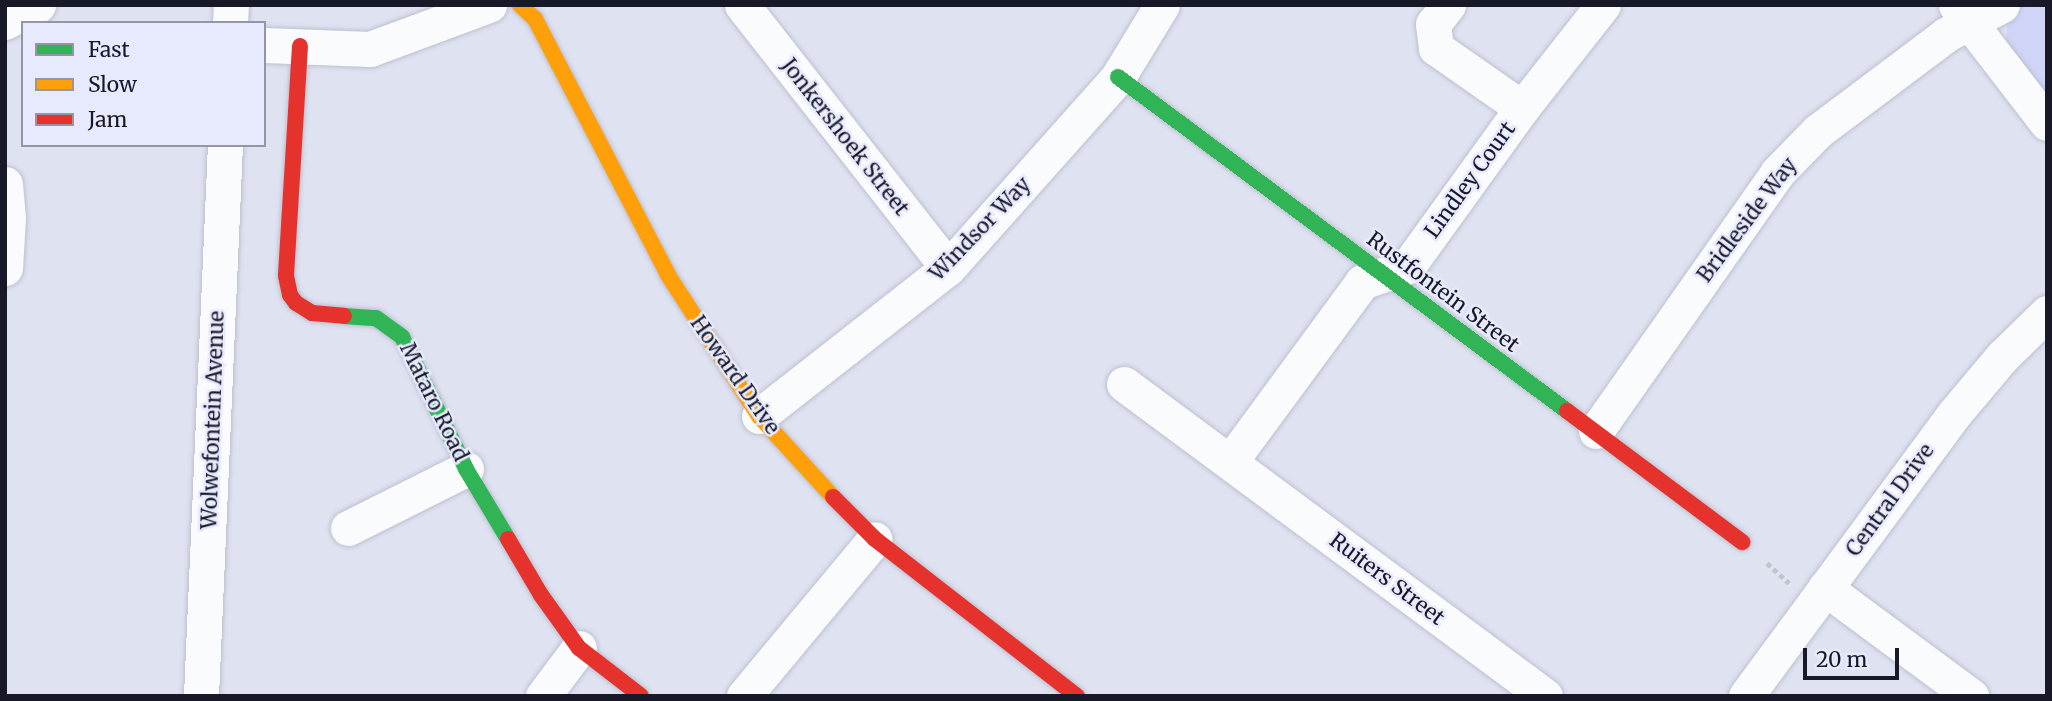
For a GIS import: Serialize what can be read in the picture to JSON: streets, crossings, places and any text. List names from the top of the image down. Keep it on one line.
{"streets":{"street":["Jonkershoek Street","Lindley Court","Bridleside Way","Windsor Way","Rustfontein Street","Howard Drive","Mataro Road","Wolwefontein Avenue","Central Drive","Ruiters Street"]},"crossings":[["Jonkershoek Street","Windsor Way"],["Lindley Court","Rustfontein Street"],["Bridleside Way","Rustfontein Street"],["Windsor Way","Rustfontein Street"],["Windsor Way","Howard Drive"]],"legend":["Fast","Slow","Jam"],"scale_bar":"20 m"}
